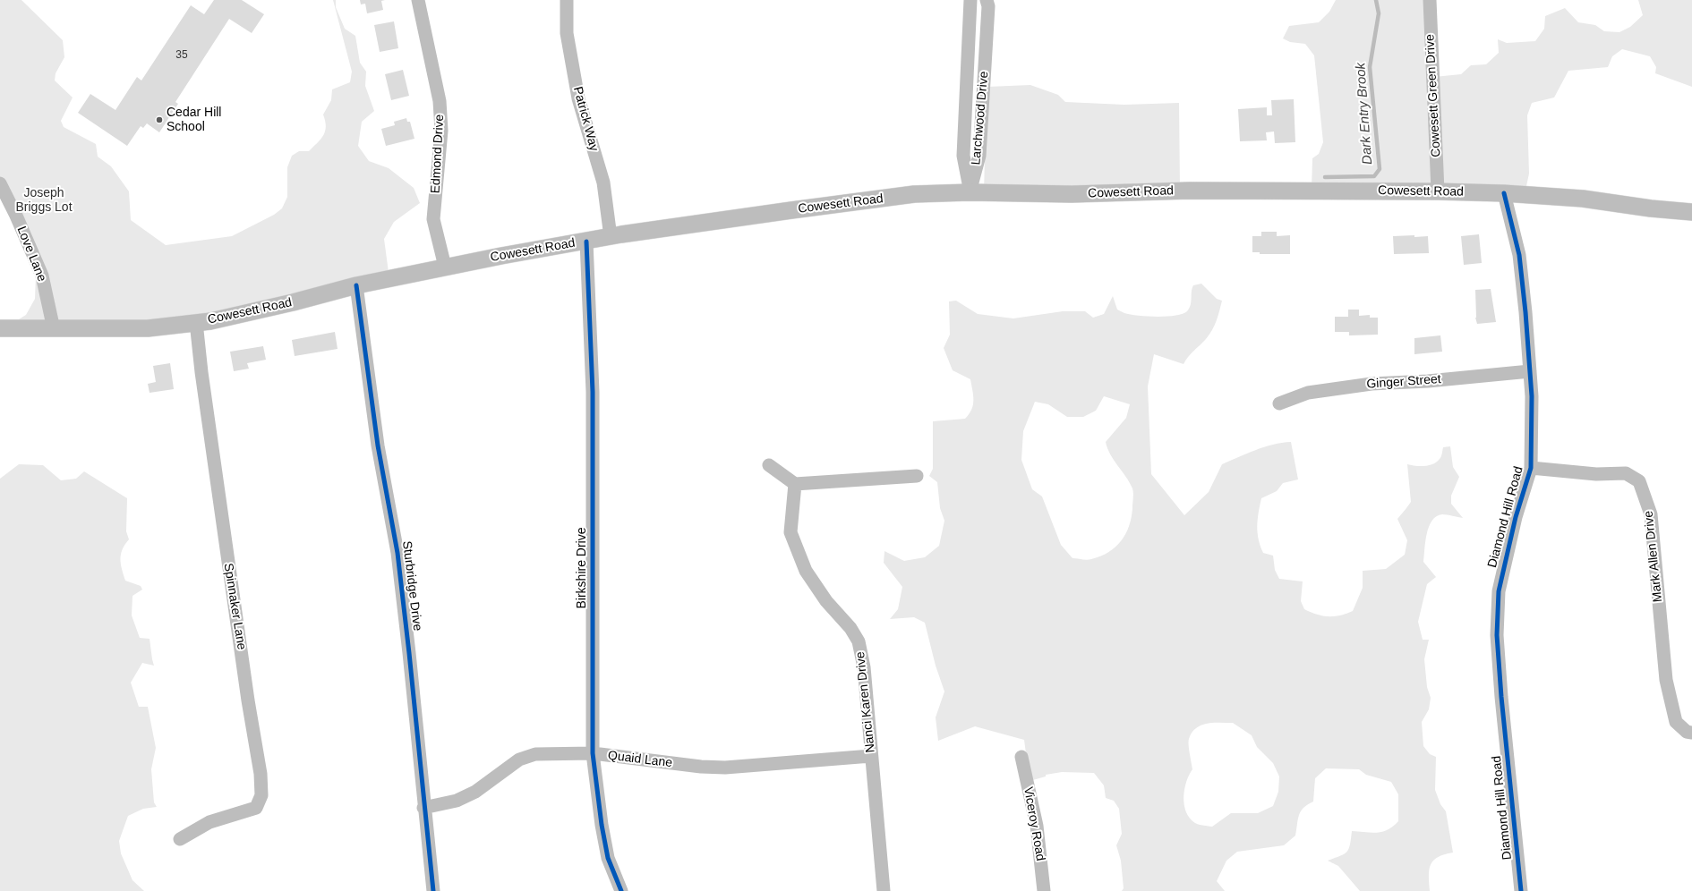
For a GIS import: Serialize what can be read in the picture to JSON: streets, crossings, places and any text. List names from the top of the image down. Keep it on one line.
{"streets":{"main road":["Cowesett Road"],"street":["Cowesett Green Drive","Larchwood Drive","Patrick Way","Edmond Drive","Love Lane","Ginger Street","Diamond Hill Road","Mark Allen Drive","Birkshire Drive","Sturbridge Drive","Spinnaker Lane","Nanci Karen Drive","Quaid Lane","Viceroy Road"]},"crossings":[["Cowesett Green Drive","Cowesett Road"],["Larchwood Drive","Cowesett Road"],["Patrick Way","Cowesett Road"],["Edmond Drive","Cowesett Road"],["Cowesett Road","Love Lane"],["Cowesett Road","Diamond Hill Road"],["Cowesett Road","Birkshire Drive"],["Cowesett Road","Sturbridge Drive"],["Cowesett Road","Spinnaker Lane"],["Ginger Street","Diamond Hill Road"],["Diamond Hill Road","Mark Allen Drive"],["Birkshire Drive","Quaid Lane"],["Sturbridge Drive","Quaid Lane"],["Nanci Karen Drive","Quaid Lane"]],"water":["Dark Entry Brook"],"parks":["Joseph Briggs Lot"],"places":["Cedar Hill School"],"house_numbers":["35"]}
